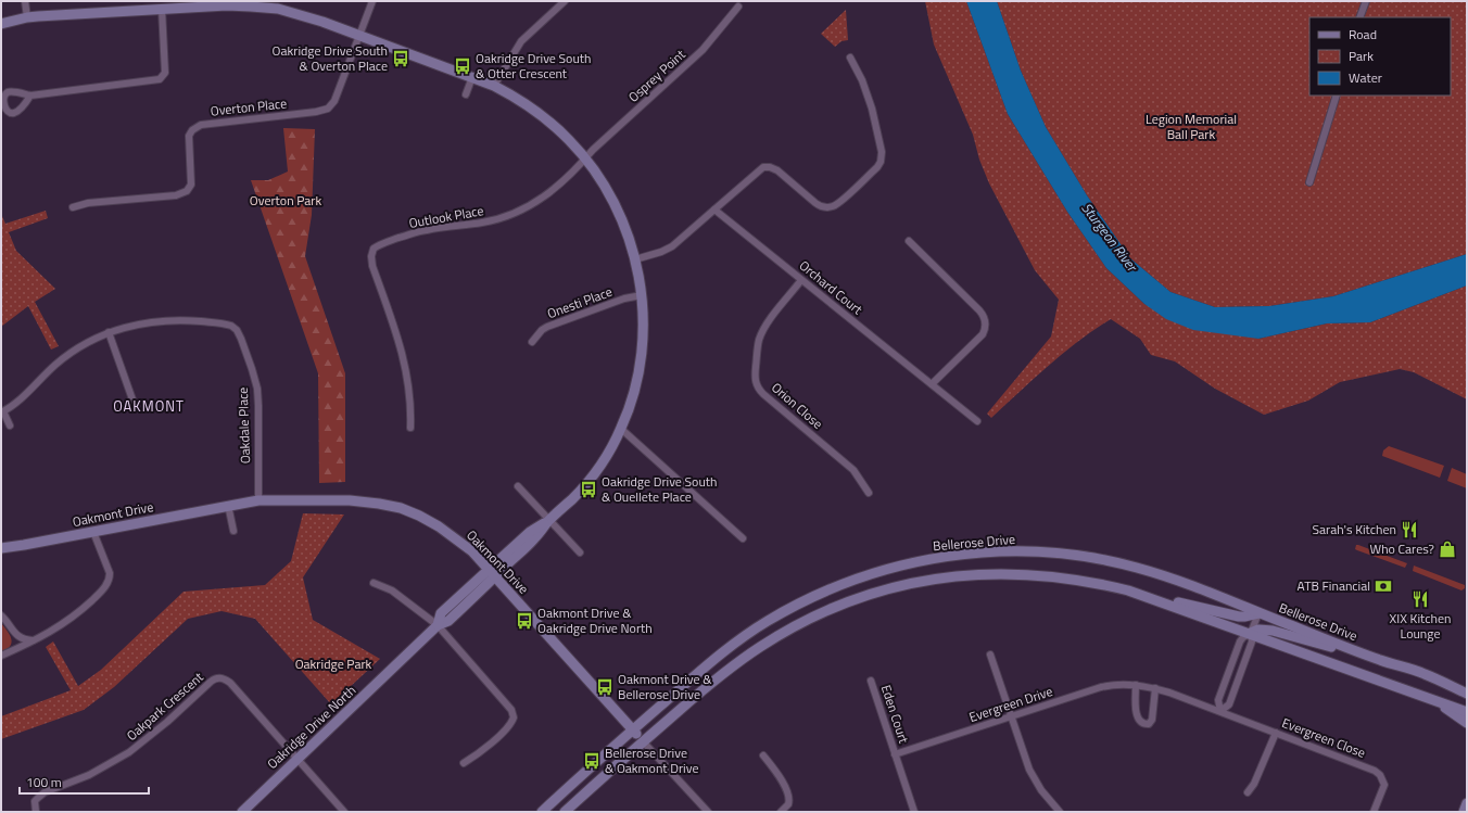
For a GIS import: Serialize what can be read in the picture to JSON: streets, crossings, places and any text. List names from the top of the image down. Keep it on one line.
{"streets":{"main road":["Oakmont Drive","Bellerose Drive","Oakridge Drive North"],"street":["Osprey Point","Overton Place","Outlook Place","Orchard Court","Onesti Place","Orion Close","Oakdale Place","Evergreen Drive","Oakpark Crescent","Eden Court","Evergreen Close"]},"crossings":[["Osprey Point","Outlook Place"],["Osprey Point","Oakridge Drive North"],["Overton Place","Oakridge Drive North"],["Outlook Place","Oakridge Drive North"],["Orchard Court","Orion Close"],["Onesti Place","Oakridge Drive North"],["Oakdale Place","Oakmont Drive"],["Oakmont Drive","Bellerose Drive"],["Oakmont Drive","Oakridge Drive North"],["Evergreen Drive","Eden Court"],["Evergreen Drive","Evergreen Close"],["Oakpark Crescent","Oakridge Drive North"]],"districts":["OAKMONT"],"water":["Sturgeon River"],"parks":["Legion Memorial Ball Park","Overton Park","Oakridge Park"],"places":{"bus stop":["Oakridge Drive South & Overton Place","Oakridge Drive South & Otter Crescent","Oakridge Drive South & Ouellete Place","Oakmont Drive & Oakridge Drive North","Oakmont Drive & Bellerose Drive","Bellerose Drive & Oakmont Drive"],"restaurant":["Sarah's Kitchen","XIX Kitchen Lounge"],"shop":["Who Cares?"],"bank":["ATB Financial"]},"legend":["Road","Park","Water"],"scale_bar":"100 m"}
